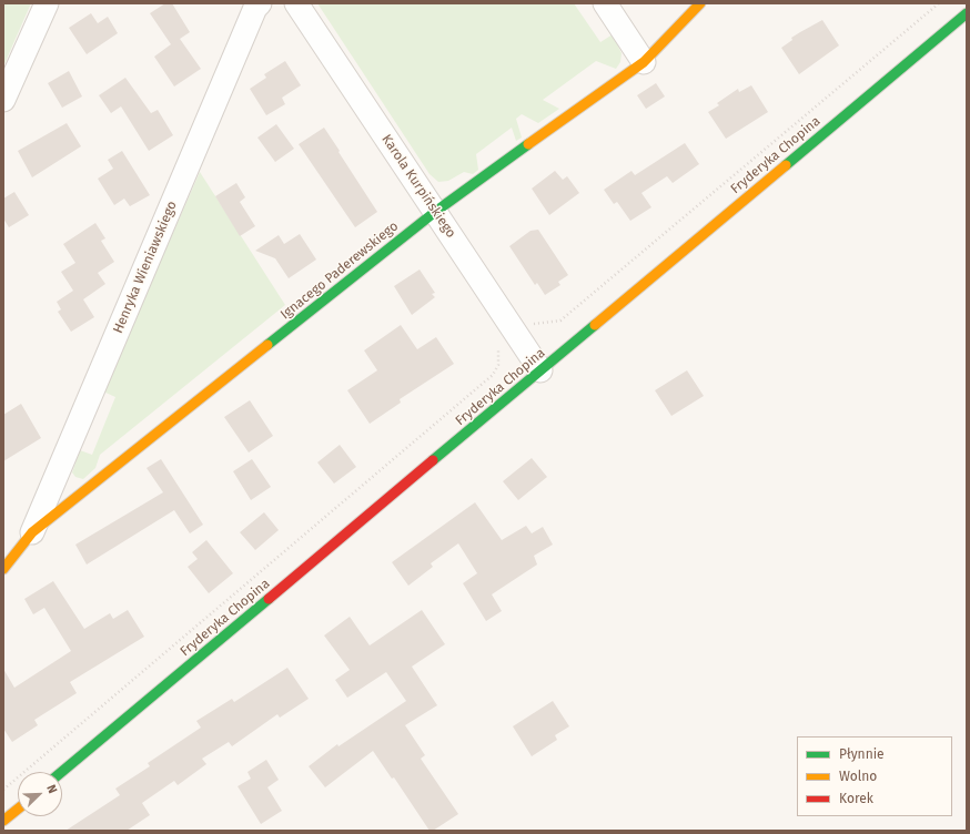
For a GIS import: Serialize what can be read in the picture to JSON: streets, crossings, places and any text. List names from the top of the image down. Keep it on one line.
{"streets":{"street":["Fryderyka Chopina","Karola Kurpińskiego","Henryka Wieniawskiego","Ignacego Paderewskiego"]},"crossings":[["Fryderyka Chopina","Karola Kurpińskiego"],["Karola Kurpińskiego","Ignacego Paderewskiego"],["Henryka Wieniawskiego","Ignacego Paderewskiego"]],"legend":["Płynnie","Wolno","Korek"],"north":"top right"}
